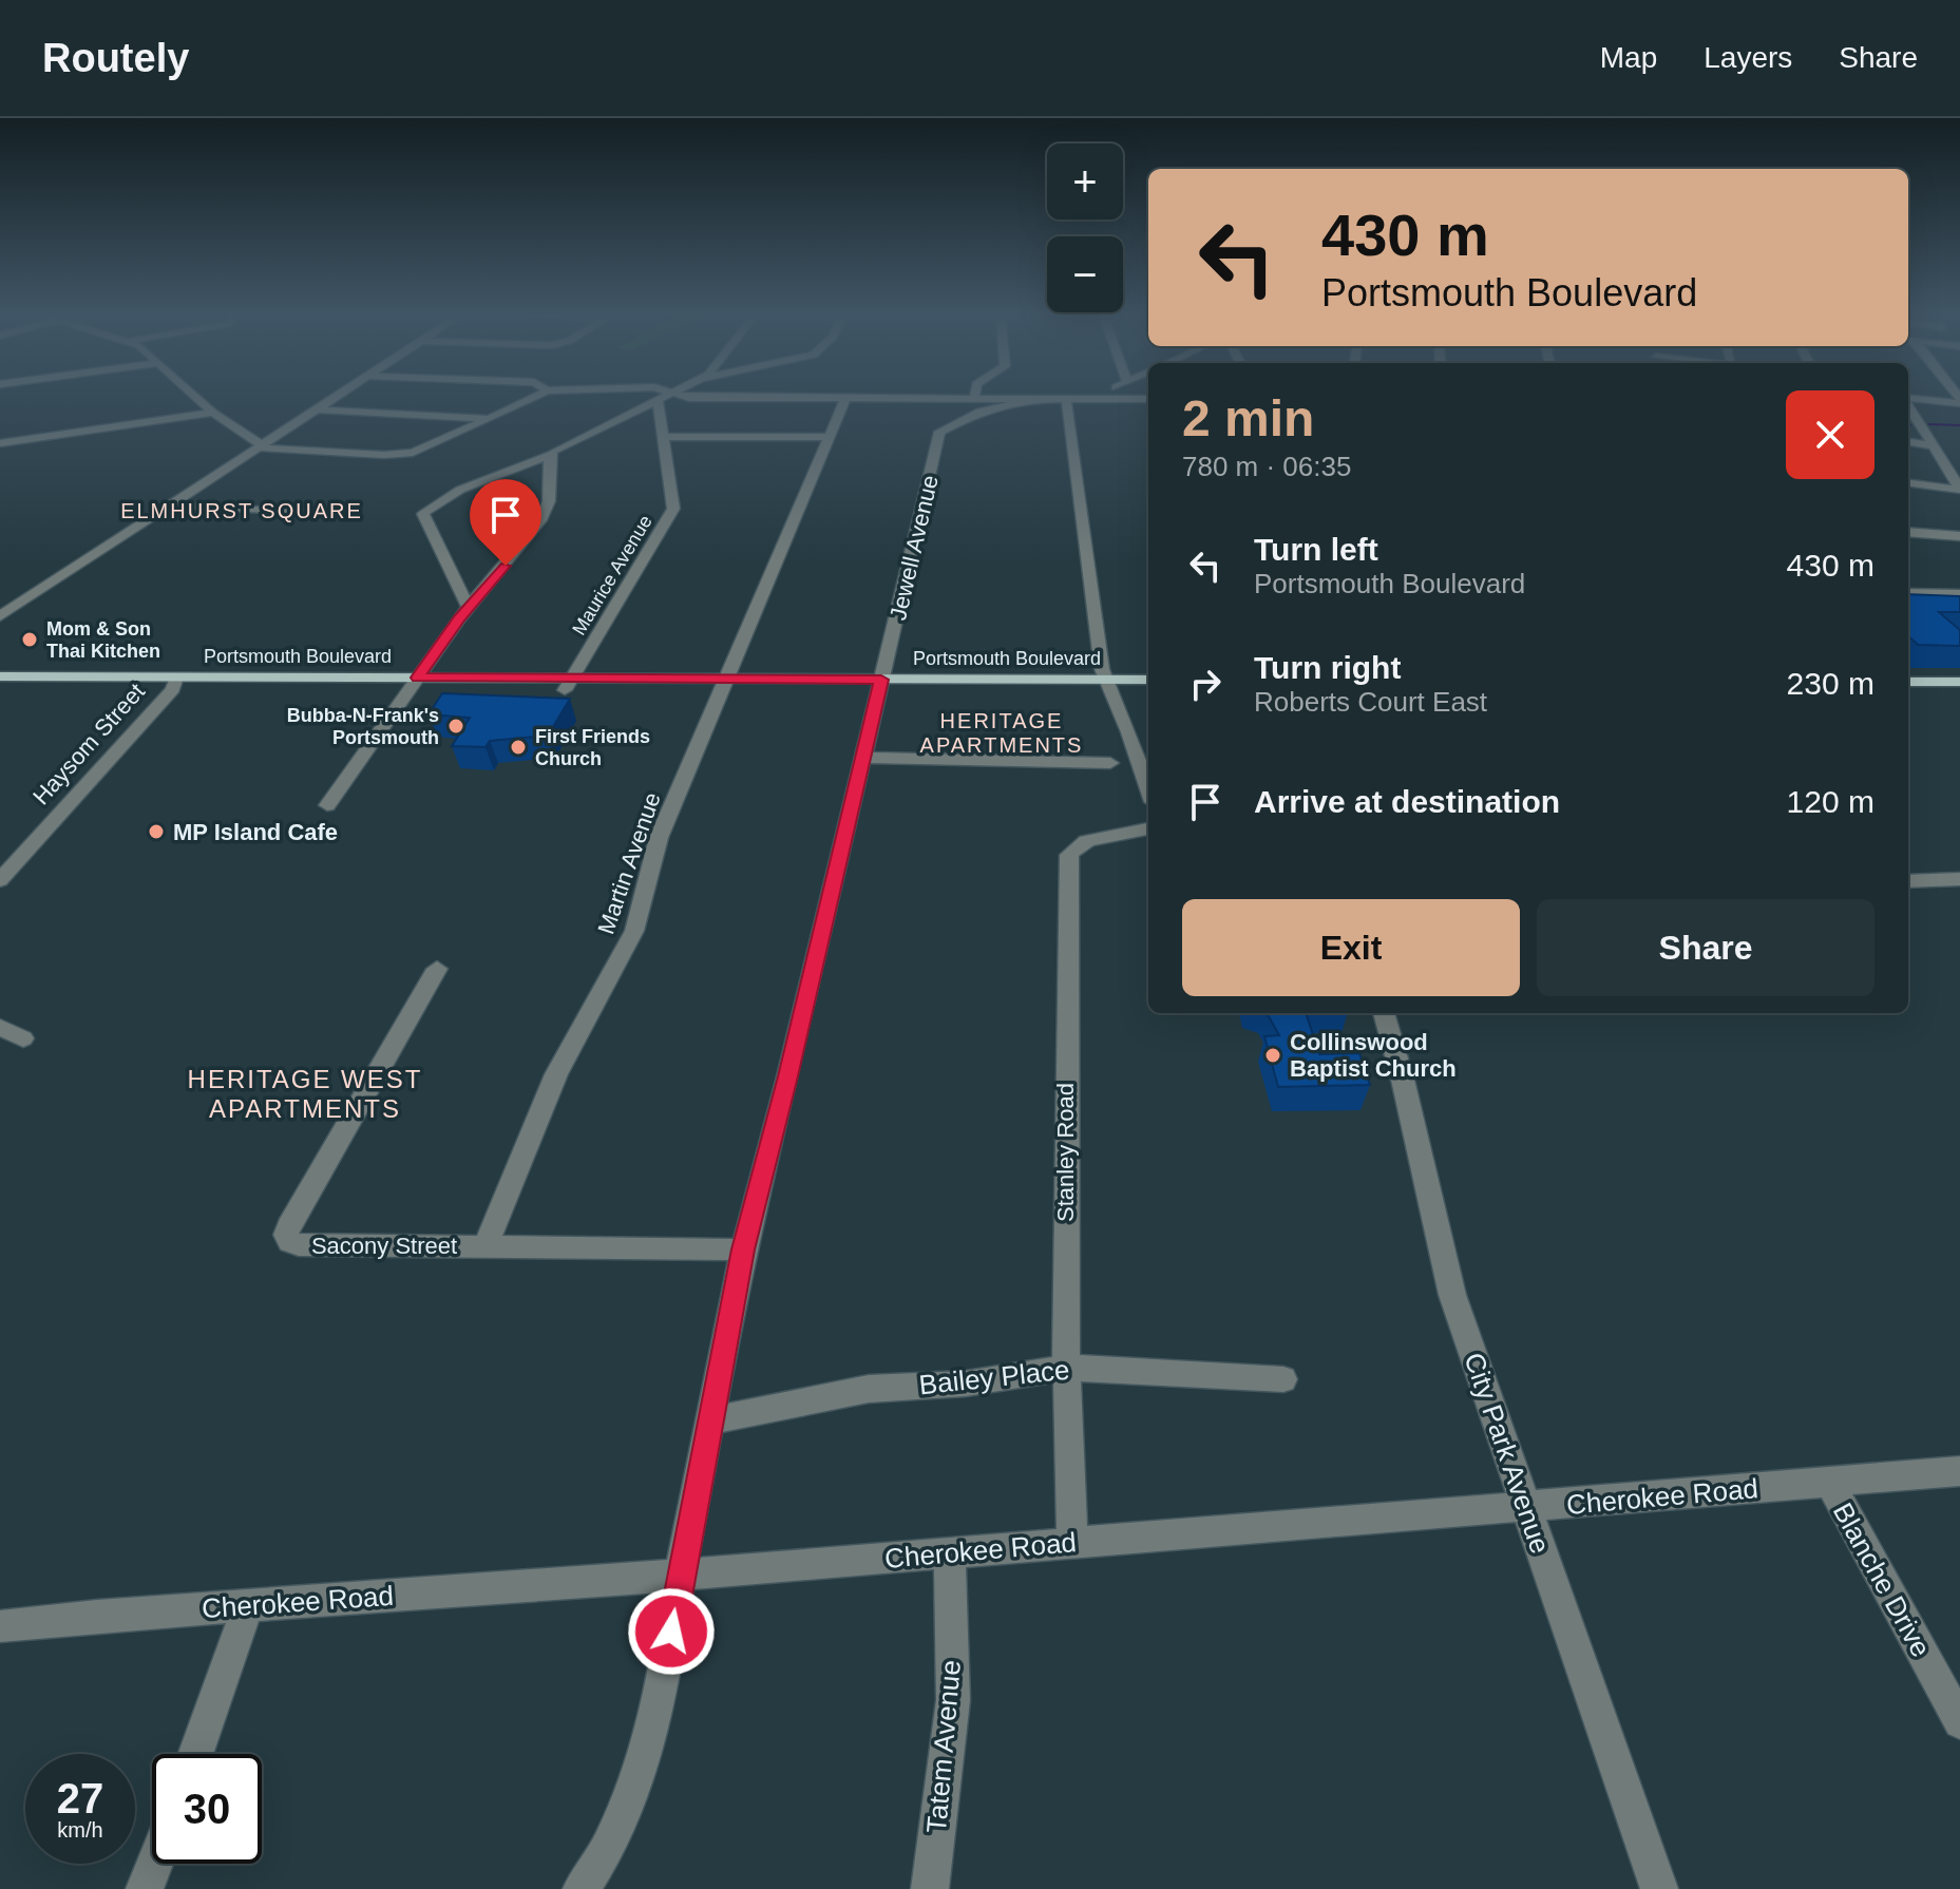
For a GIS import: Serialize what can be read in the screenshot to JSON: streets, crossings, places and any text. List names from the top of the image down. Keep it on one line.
{"streets":{"main road":["Portsmouth Boulevard"],"street":["Jewell Avenue","Maurice Avenue","Haysom Street","Martin Avenue","Stanley Road","Sacony Street","Bailey Place","City Park Avenue","Cherokee Road","Blanche Drive","Tatem Avenue"]},"crossings":[["Jewell Avenue","Portsmouth Boulevard"],["Jewell Avenue","Sacony Street"],["Jewell Avenue","Bailey Place"],["Jewell Avenue","Cherokee Road"],["Maurice Avenue","Portsmouth Boulevard"],["Portsmouth Boulevard","Haysom Street"],["Portsmouth Boulevard","Martin Avenue"],["Martin Avenue","Sacony Street"],["Stanley Road","Bailey Place"],["Stanley Road","Cherokee Road"],["City Park Avenue","Cherokee Road"],["Cherokee Road","Blanche Drive"],["Cherokee Road","Tatem Avenue"]],"districts":["ELMHURST SQUARE","HERITAGE APARTMENTS","HERITAGE WEST APARTMENTS"],"places":["Mom & Son Thai Kitchen","Bubba-N-Frank's Portsmouth","First Friends Church","MP Island Cafe","Collinswood Baptist Church"],"page":{"header":"Routely","nav":["Map","Layers","Share"],"map_buttons":["+","−"],"turn":["430 m","Portsmouth Boulevard"],"heading":["2 min","780 m · 06:35"],"list":[{"name":"Turn left","note":"Portsmouth Boulevard","value":"430 m"},{"name":"Turn right","note":"Roberts Court East","value":"230 m"},{"name":"Arrive at destination","value":"120 m"}],"buttons":["Exit","Share"],"speed":"27 km/h","limit":"30"}}
